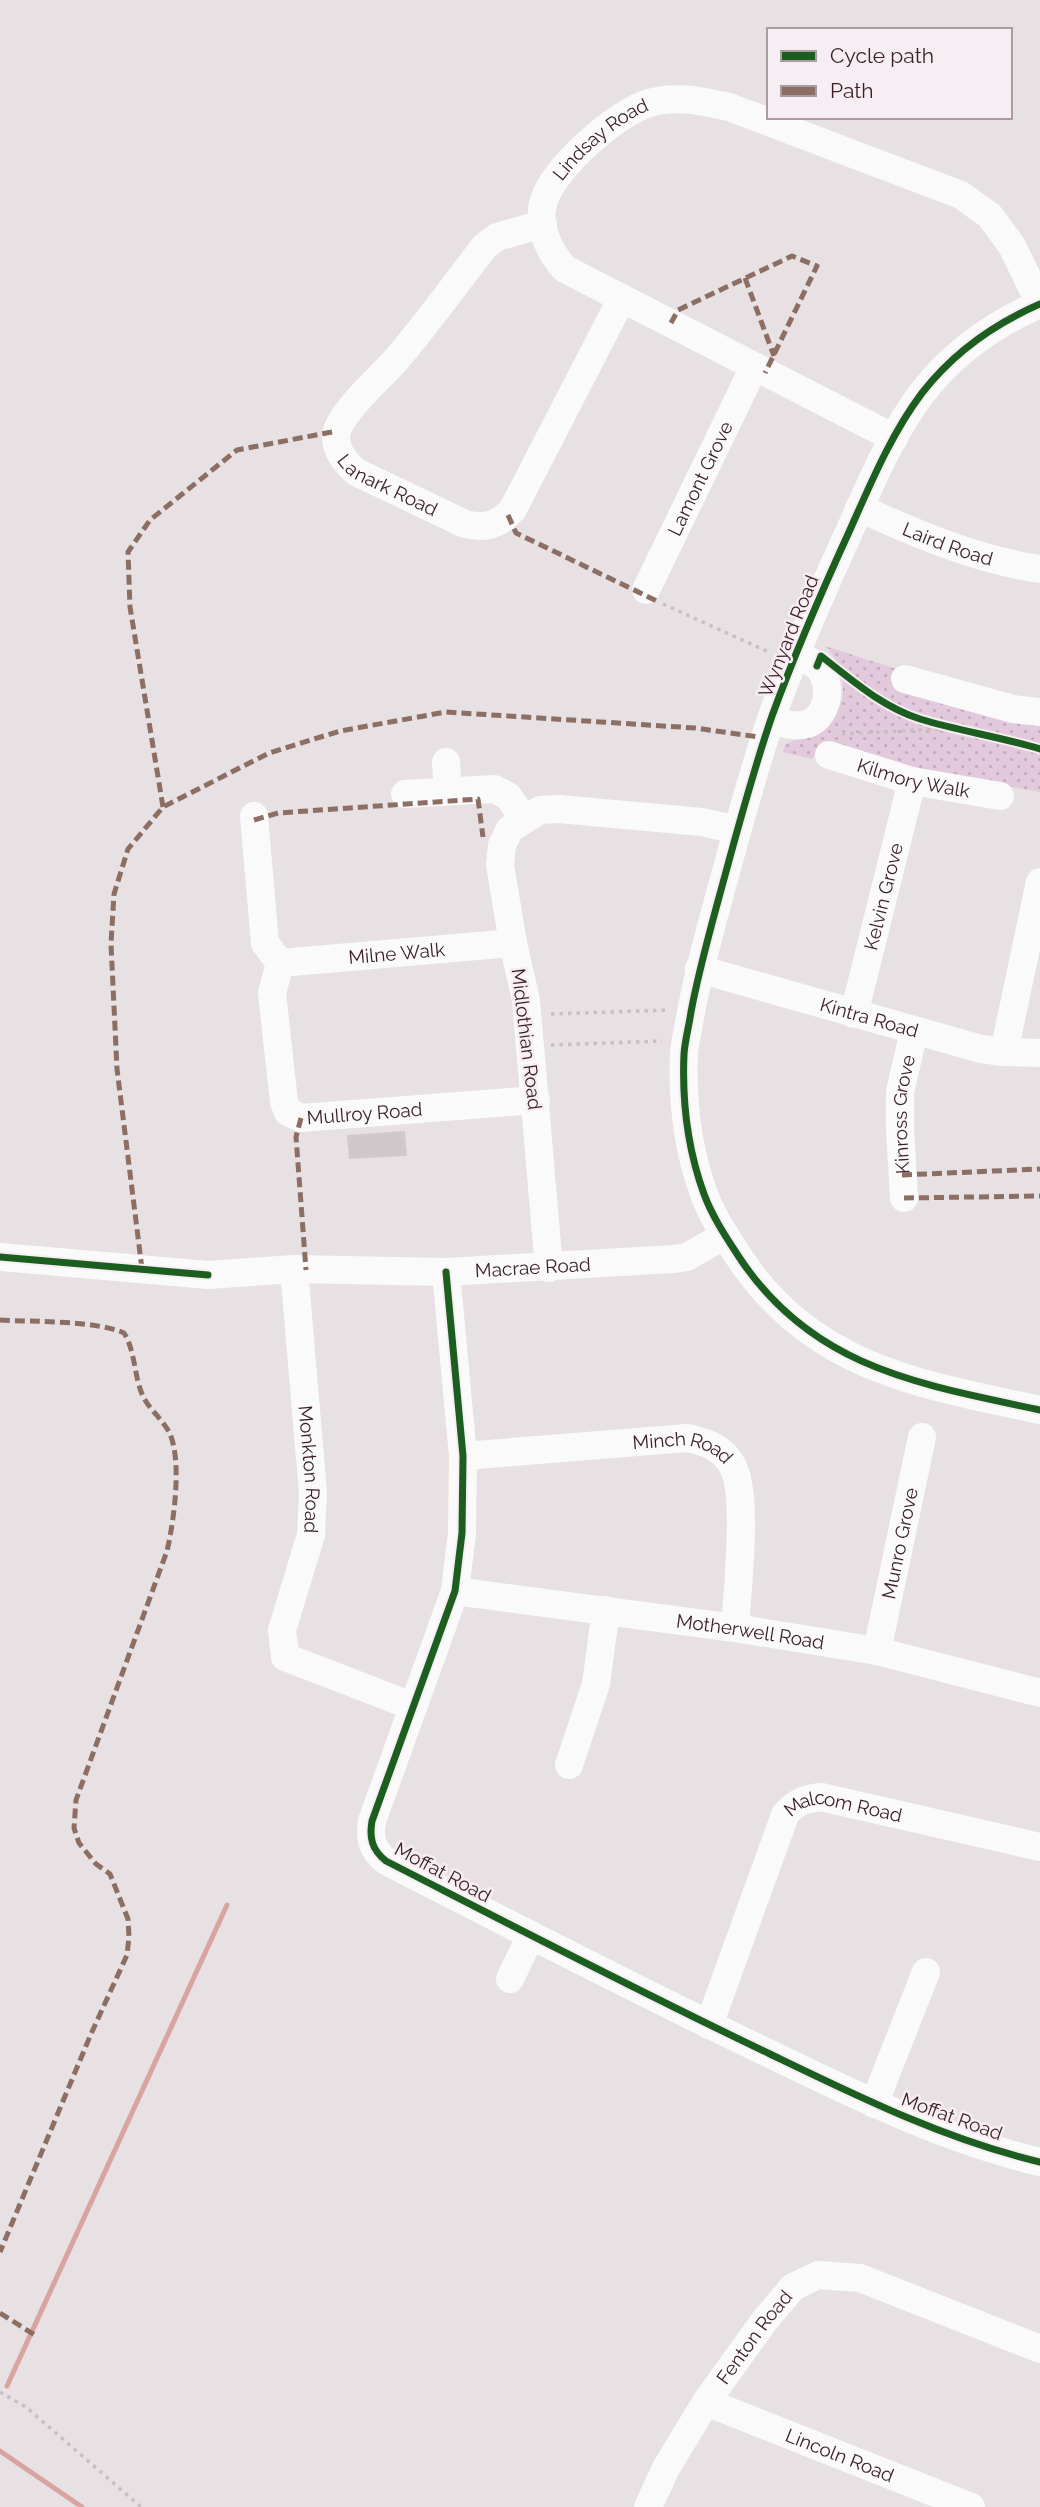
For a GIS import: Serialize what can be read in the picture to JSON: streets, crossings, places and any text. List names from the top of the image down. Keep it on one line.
{"streets":{"street":["Lindsay Road","Lamont Grove","Lanark Road","Laird Road","Wynyard Road","Kilmory Walk","Kelvin Grove","Milne Walk","Kintra Road","Midlothian Road","Mullroy Road","Kinross Grove","Macrae Road","Minch Road","Monkton Road","Munro Grove","Motherwell Road","Malcom Road","Moffat Road","Fenton Road","Lincoln Road"]},"crossings":[["Lindsay Road","Lanark Road"],["Lindsay Road","Wynyard Road"],["Laird Road","Wynyard Road"],["Wynyard Road","Kintra Road"],["Wynyard Road","Macrae Road"],["Kilmory Walk","Kelvin Grove"],["Kelvin Grove","Kintra Road"],["Milne Walk","Midlothian Road"],["Milne Walk","Mullroy Road"],["Kintra Road","Kinross Grove"],["Midlothian Road","Mullroy Road"],["Midlothian Road","Macrae Road"],["Macrae Road","Monkton Road"],["Macrae Road","Moffat Road"],["Minch Road","Motherwell Road"],["Minch Road","Moffat Road"],["Monkton Road","Moffat Road"],["Munro Grove","Motherwell Road"],["Motherwell Road","Moffat Road"],["Malcom Road","Moffat Road"],["Fenton Road","Lincoln Road"]],"legend":["Cycle path","Path"]}
